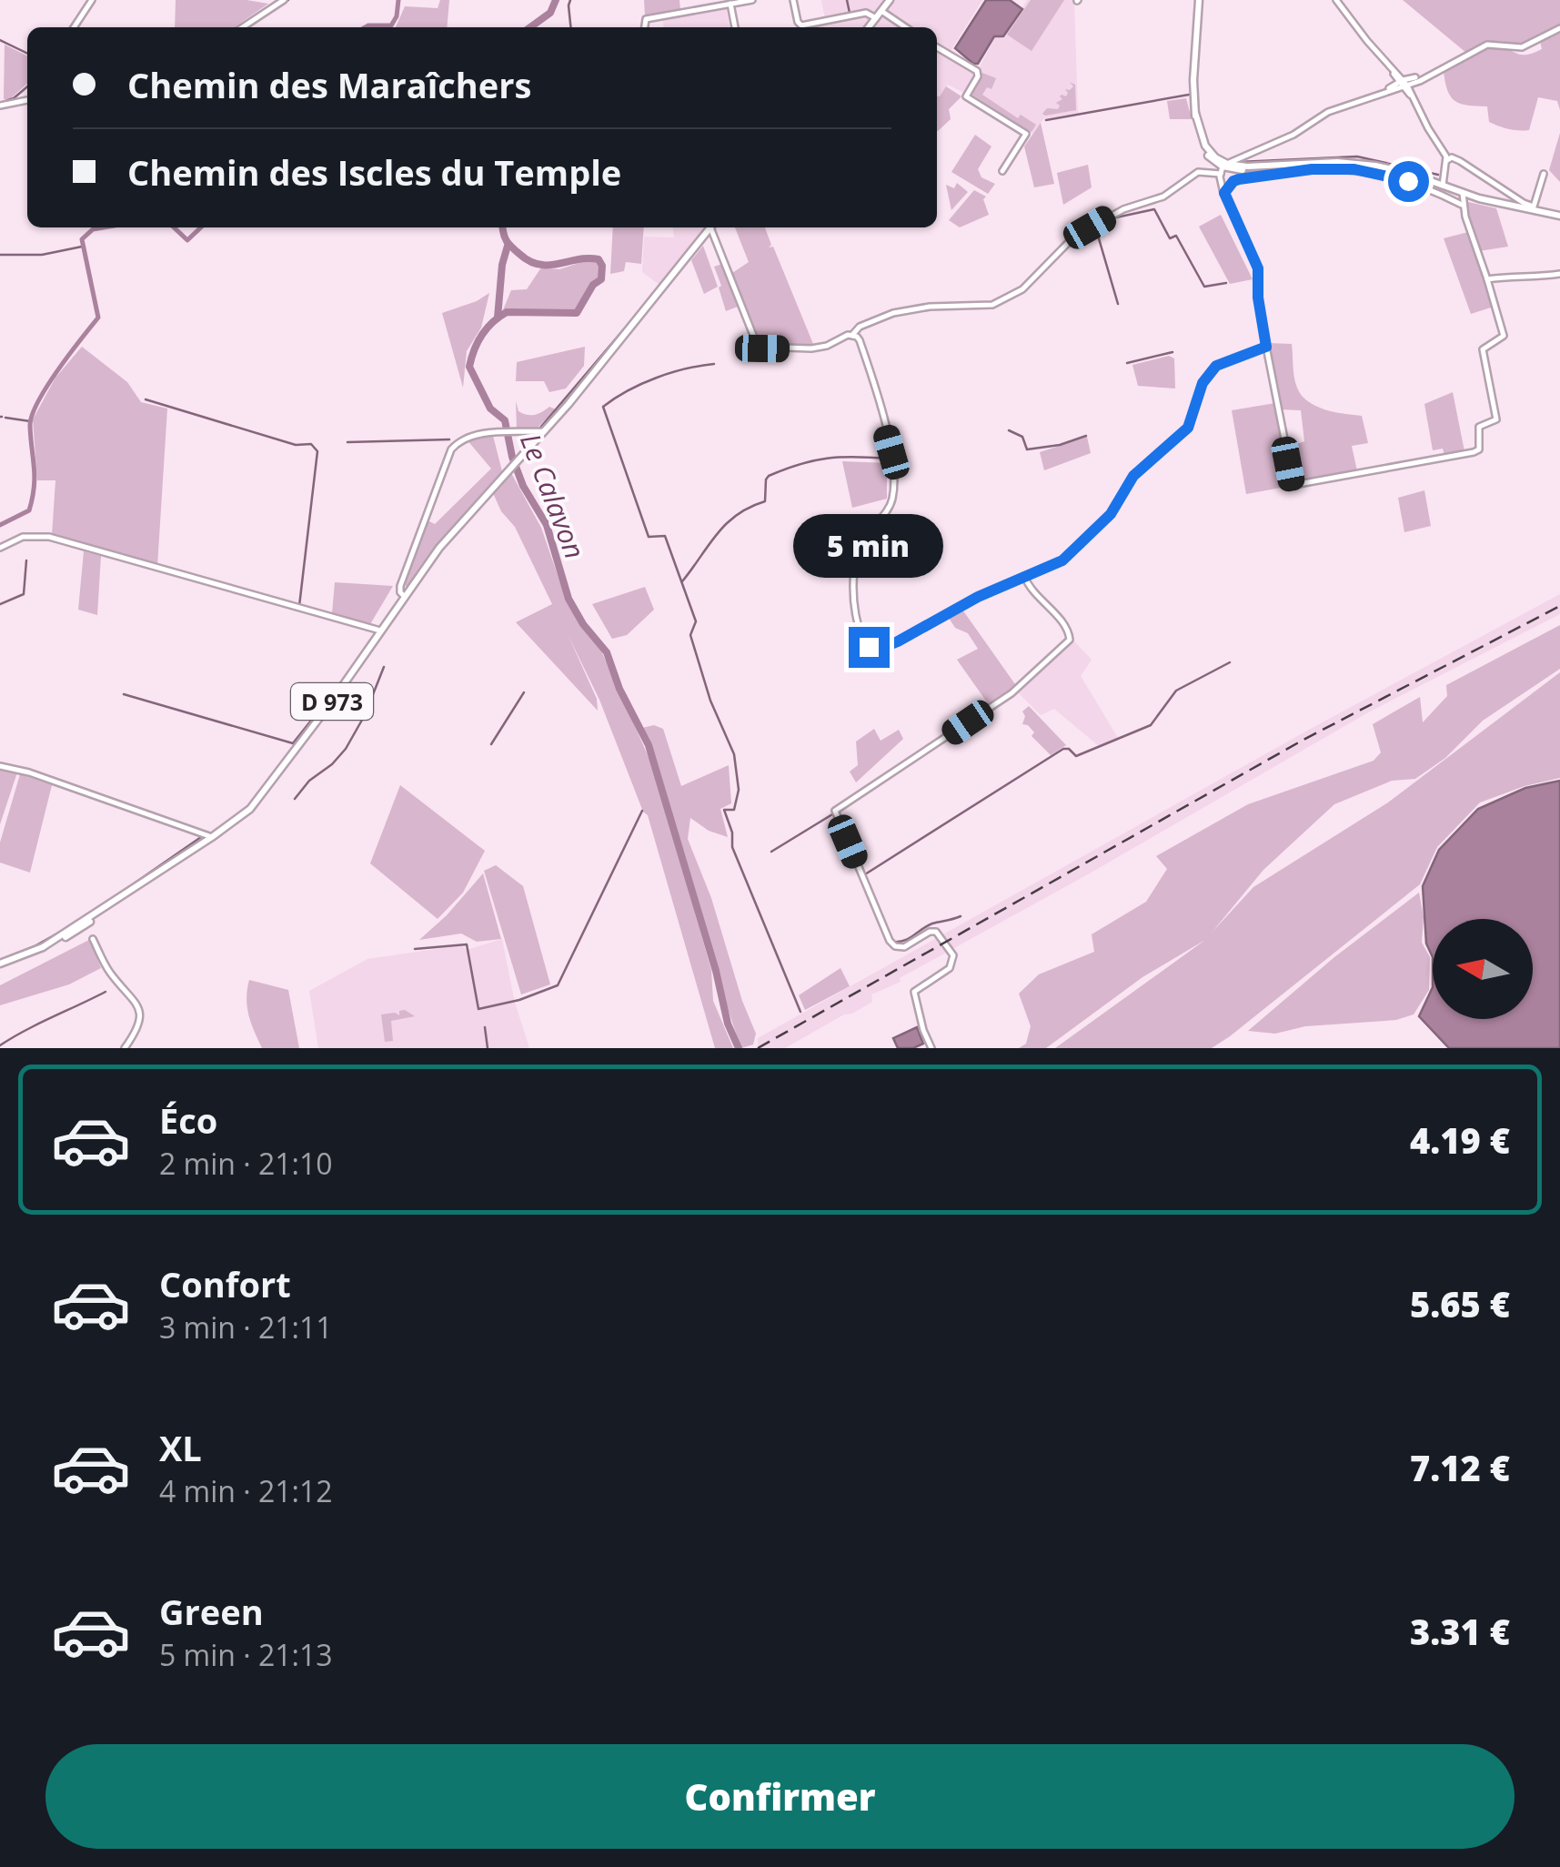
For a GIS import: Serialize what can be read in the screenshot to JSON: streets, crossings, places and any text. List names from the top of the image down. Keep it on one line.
{"streets":{"main road":["D 973"]},"water":["Le Calavon"],"north":"left","page":{"banner":["Chemin des Maraîchers","Chemin des Iscles du Temple"],"bubble":"5 min","list":[{"name":"Éco","note":"2 min · 21:10","value":"4.19 €"},{"name":"Confort","note":"3 min · 21:11","value":"5.65 €"},{"name":"XL","note":"4 min · 21:12","value":"7.12 €"},{"name":"Green","note":"5 min · 21:13","value":"3.31 €"}],"buttons":"Confirmer"}}
